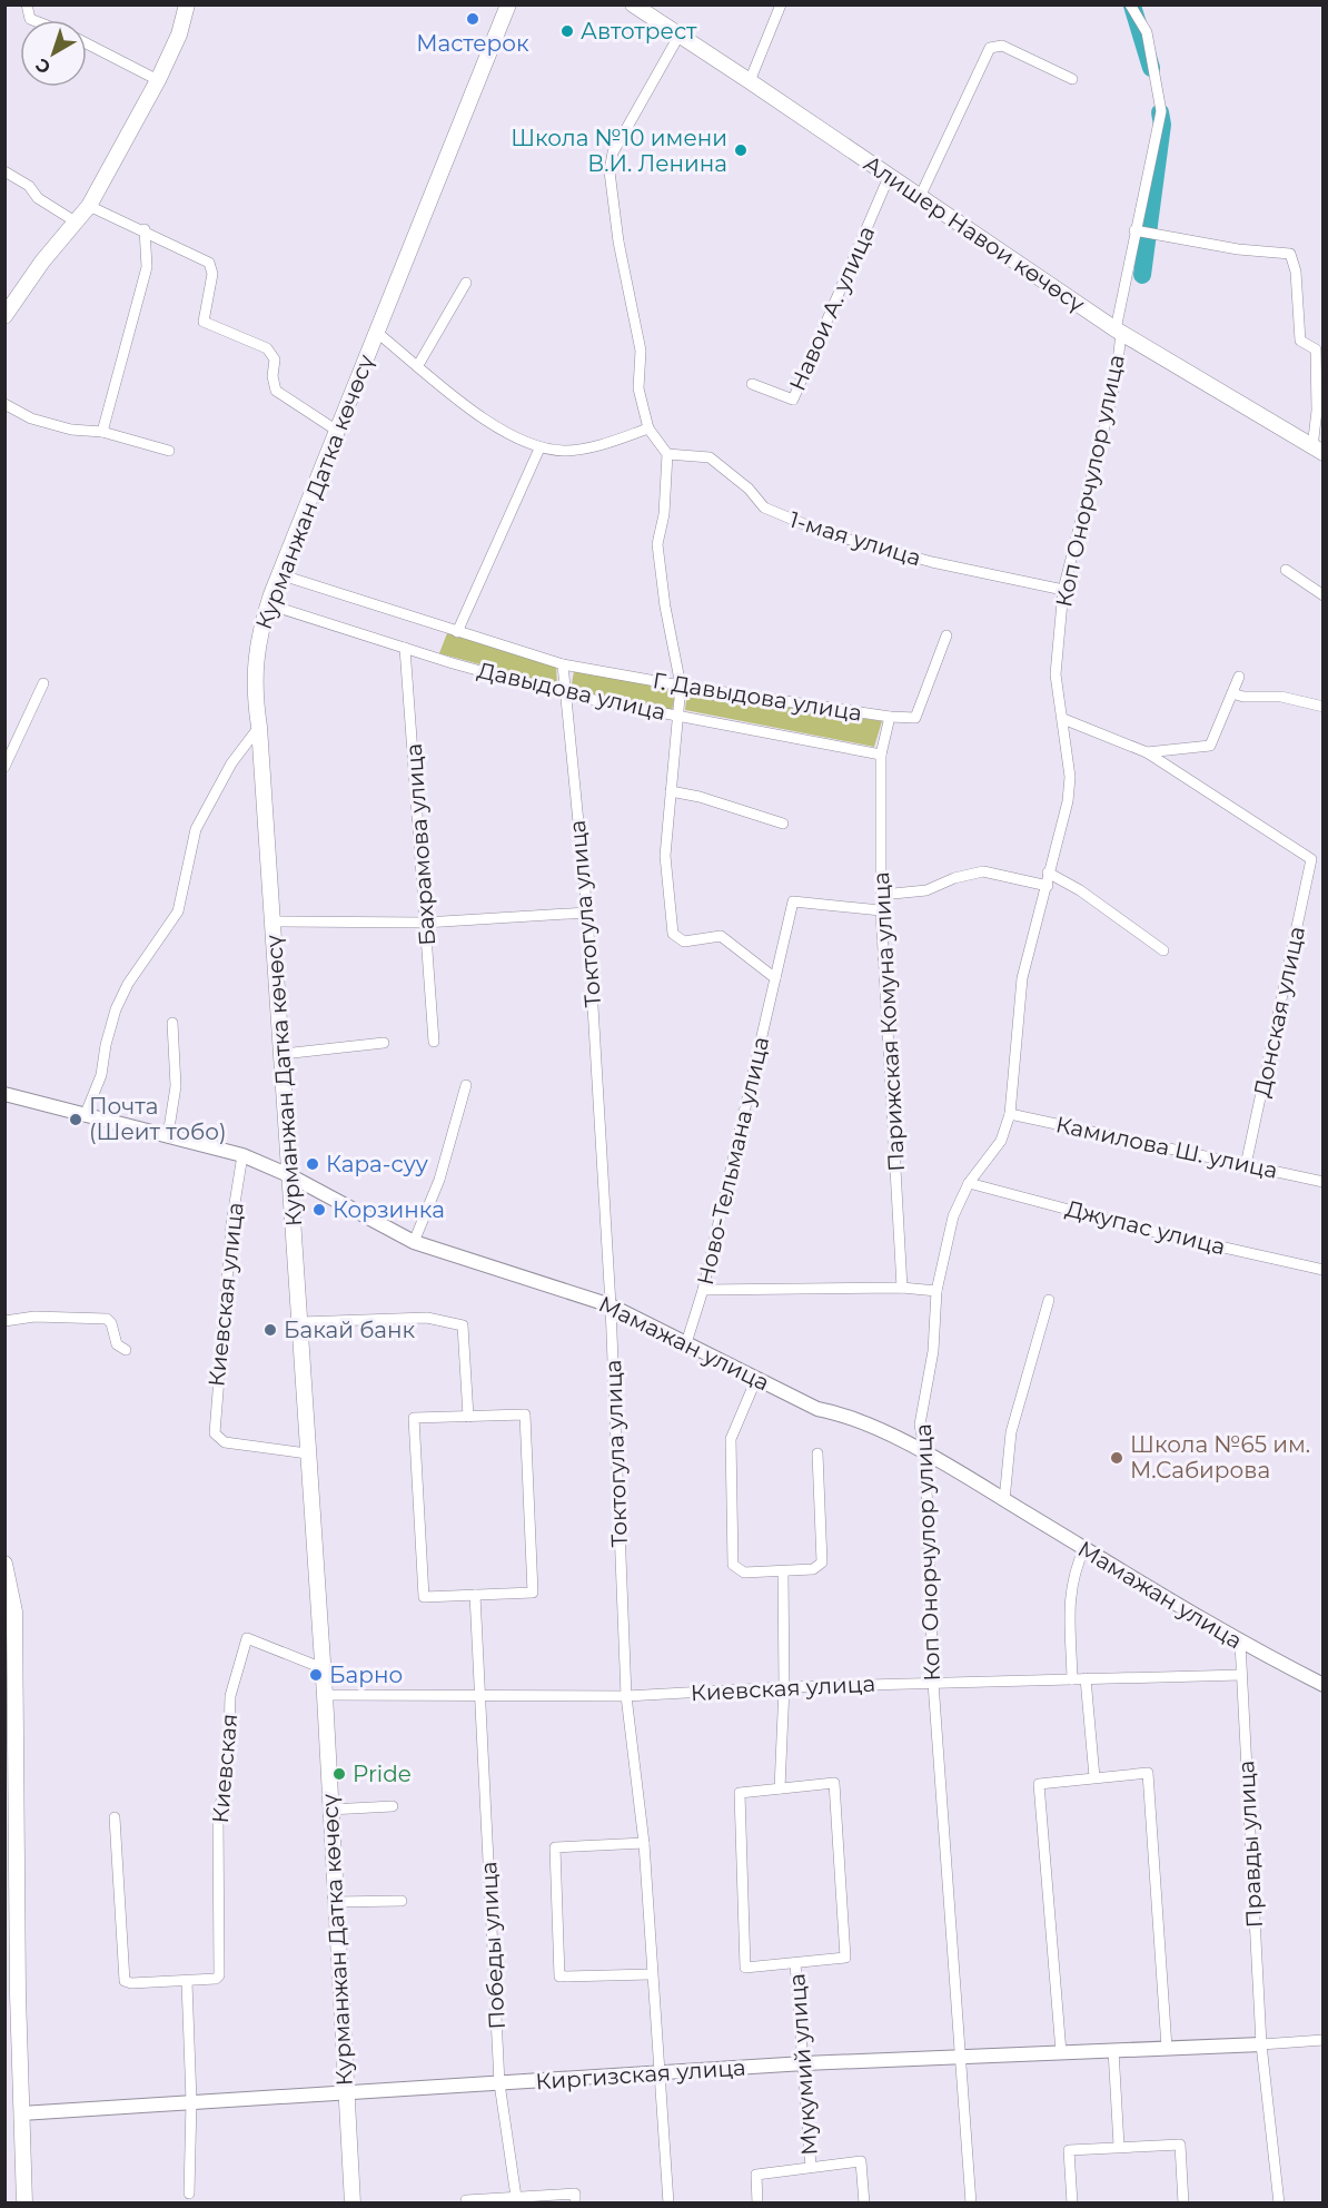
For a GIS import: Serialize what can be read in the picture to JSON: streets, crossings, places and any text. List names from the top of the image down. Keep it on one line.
{"streets":{"main road":["Алишер Навои көчөсү","Курманжан Датка көчөсү"],"street":["Навои А. улица","Коп Онорчулор улица","1-мая улица","Давыдова улица","Г. Давыдова улица","Бахрамова улица","Токтогула улица","Донская улица","Парижская Комуна улица","Камилова Ш. улица","Ново-Тельмана улица","Джупас улица","Киевская улица","Мамажан улица","Киевская","Правды улица","Победы улица","Мукумий улица","Киргизская улица"]},"crossings":[["Алишер Навои көчөсү","Навои А. улица"],["Алишер Навои көчөсү","Коп Онорчулор улица"],["Коп Онорчулор улица","1-мая улица"],["Коп Онорчулор улица","Камилова Ш. улица"],["Коп Онорчулор улица","Джупас улица"],["Коп Онорчулор улица","Киевская улица"],["Коп Онорчулор улица","Мамажан улица"],["Коп Онорчулор улица","Киргизская улица"],["Курманжан Датка көчөсү","Давыдова улица"],["Курманжан Датка көчөсү","Г. Давыдова улица"],["Курманжан Датка көчөсү","Киевская улица"],["Курманжан Датка көчөсү","Мамажан улица"],["Курманжан Датка көчөсү","Киевская"],["Курманжан Датка көчөсү","Киргизская улица"],["Давыдова улица","Бахрамова улица"],["Давыдова улица","Токтогула улица"],["Давыдова улица","Парижская Комуна улица"],["Г. Давыдова улица","Токтогула улица"],["Г. Давыдова улица","Парижская Комуна улица"],["Токтогула улица","Киевская улица"],["Токтогула улица","Мамажан улица"],["Токтогула улица","Киргизская улица"],["Донская улица","Камилова Ш. улица"],["Парижская Комуна улица","Ново-Тельмана улица"],["Ново-Тельмана улица","Мамажан улица"],["Киевская улица","Мамажан улица"],["Киевская улица","Правды улица"],["Киевская улица","Победы улица"],["Мамажан улица","Правды улица"],["Правды улица","Киргизская улица"],["Победы улица","Киргизская улица"],["Мукумий улица","Киргизская улица"]],"places":["Мастерок","Автотрест","Школа №10 имени В.И. Ленина","Почта (Шеит тобо)","Кара-суу","Корзинка","Бакай банк","Школа №65 им. М.Сабирова","Барно","Pride"],"north":"bottom left"}
